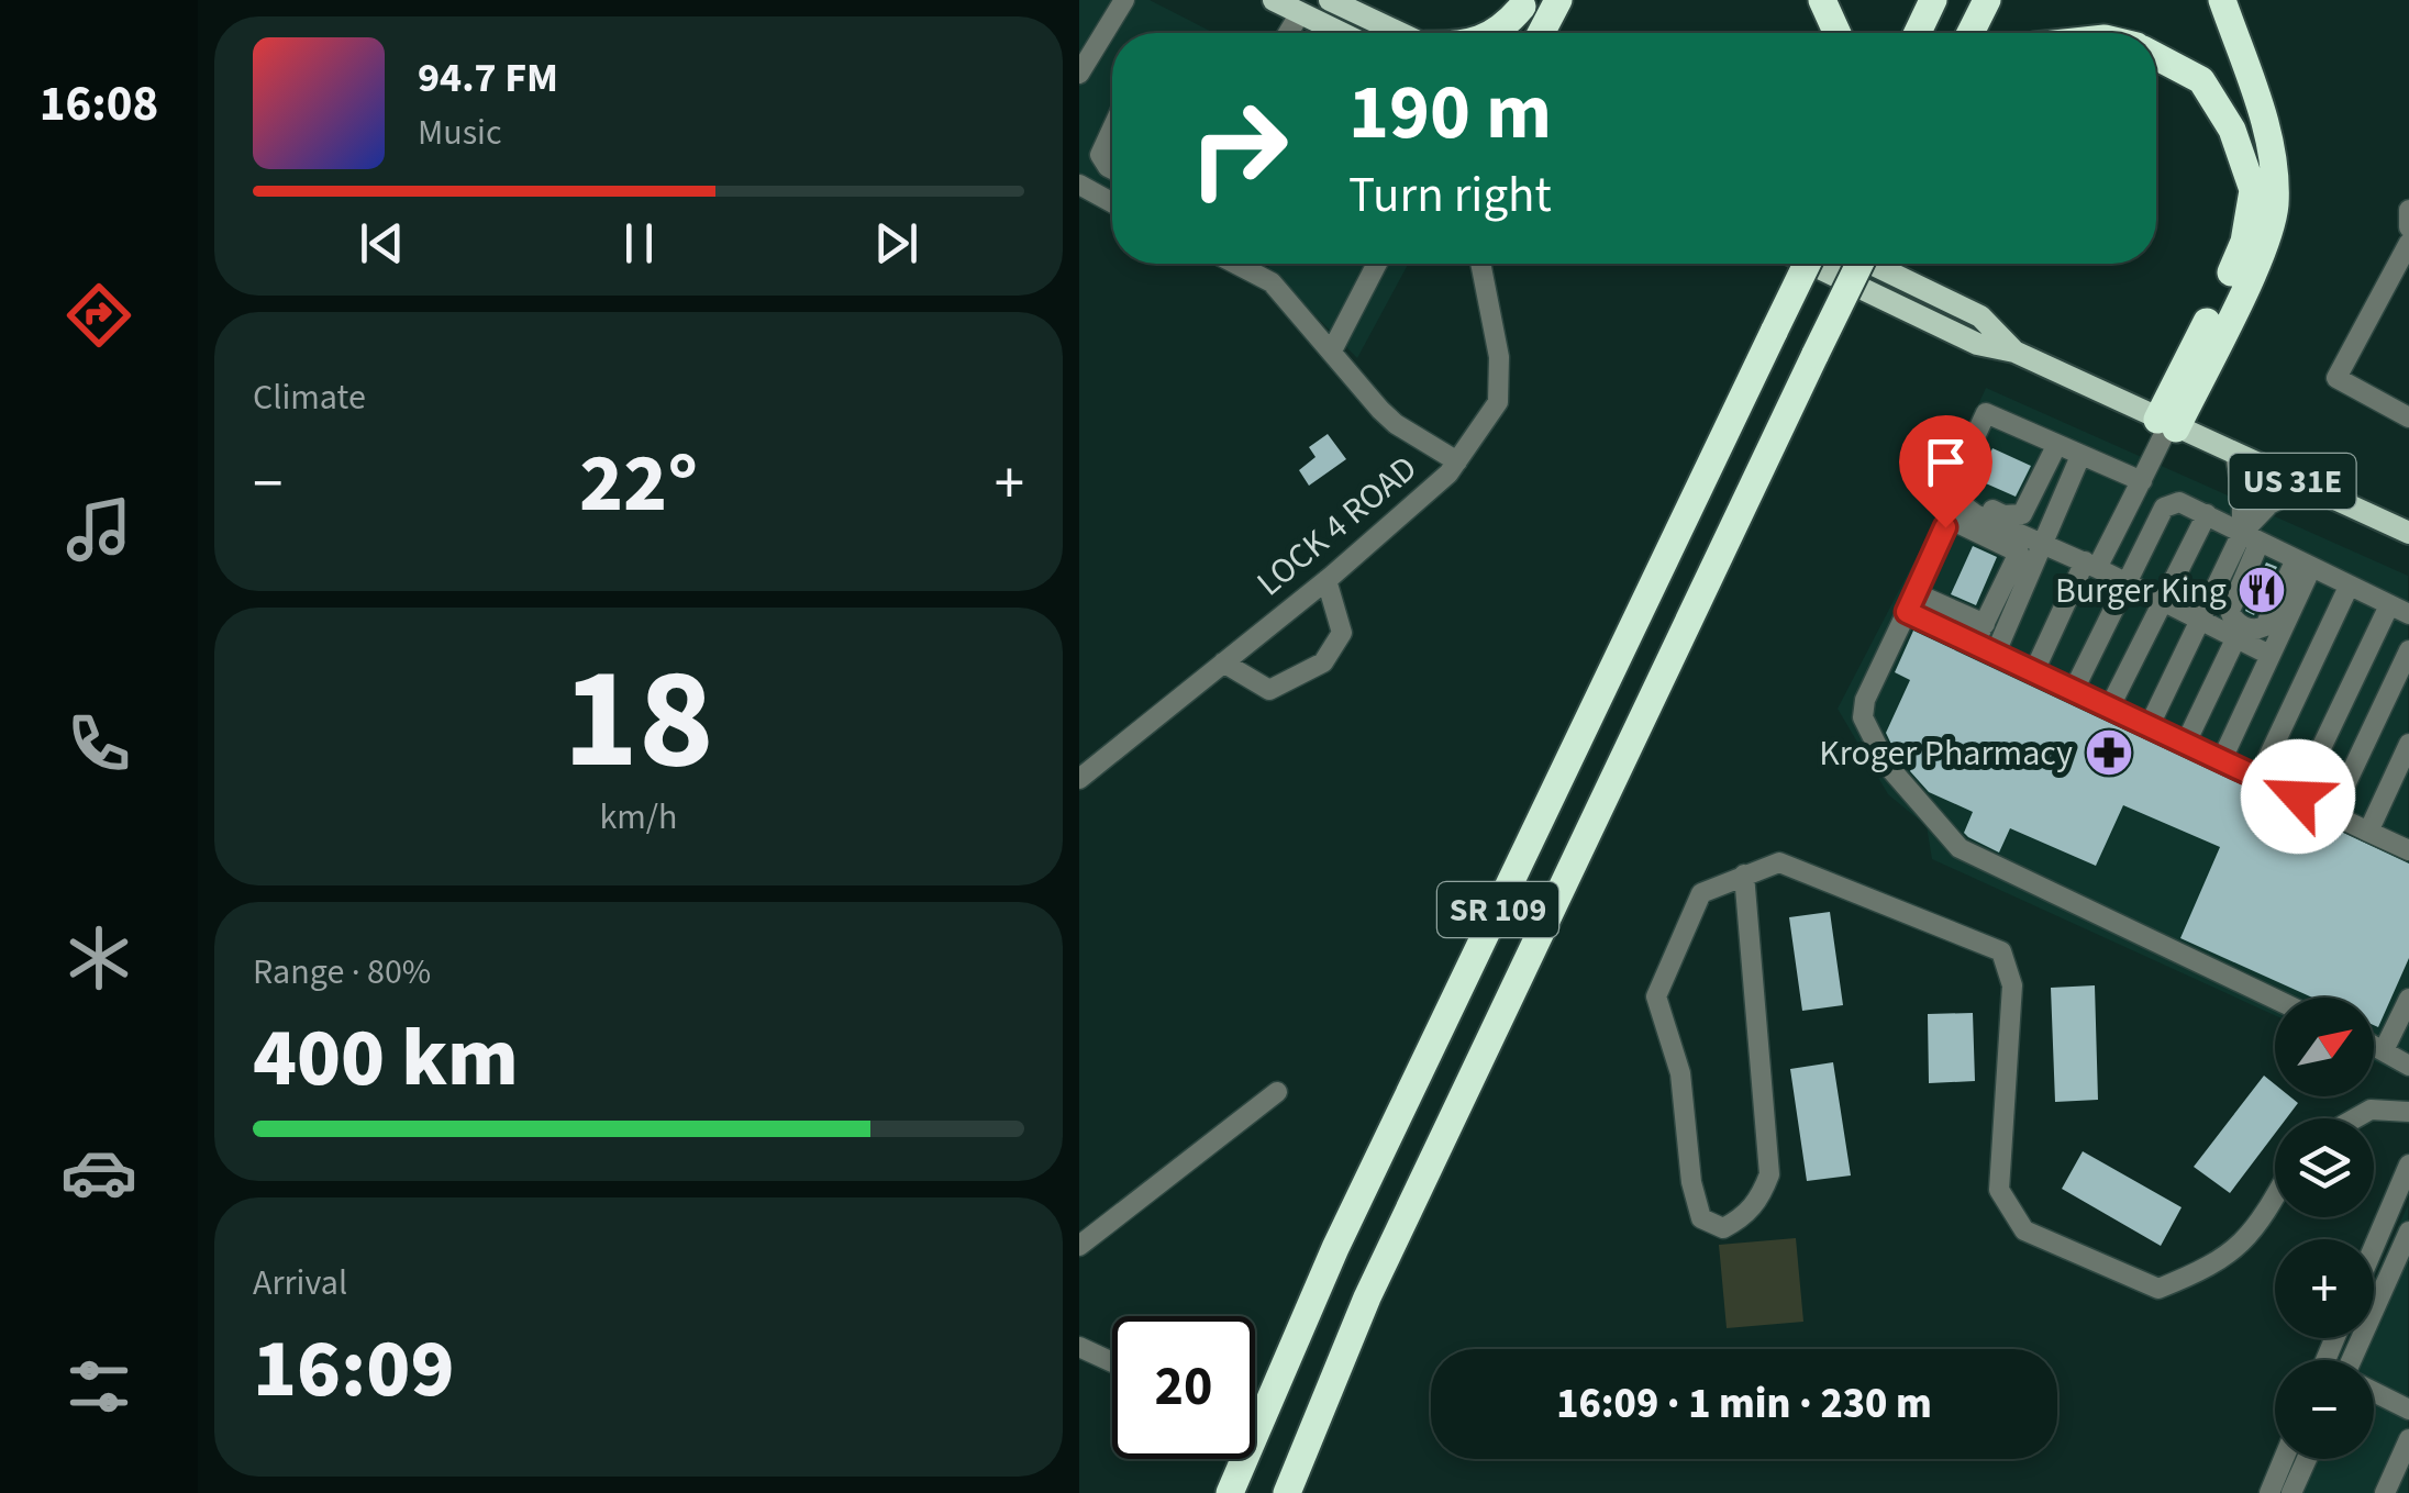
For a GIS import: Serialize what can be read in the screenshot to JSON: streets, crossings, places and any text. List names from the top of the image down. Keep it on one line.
{"streets":{"highway":["SR 109"],"main road":["US 31E"],"street":["LOCK 4 ROAD"]},"places":{"restaurant":["Burger King"],"pharmacy":["Kroger Pharmacy"]},"north":"top right","page":{"tabs":"16:08","turn":["190 m","Turn right"],"song":["94.7 FM","Music"],"tile":["Climate",["18","km/h"],["Range · 80%","400 km"],["Arrival","16:09"]],"heat":["−","22°","+"],"map_buttons":["+","−"],"limit":"20","trip":"16:09 · 1 min · 230 m"}}
